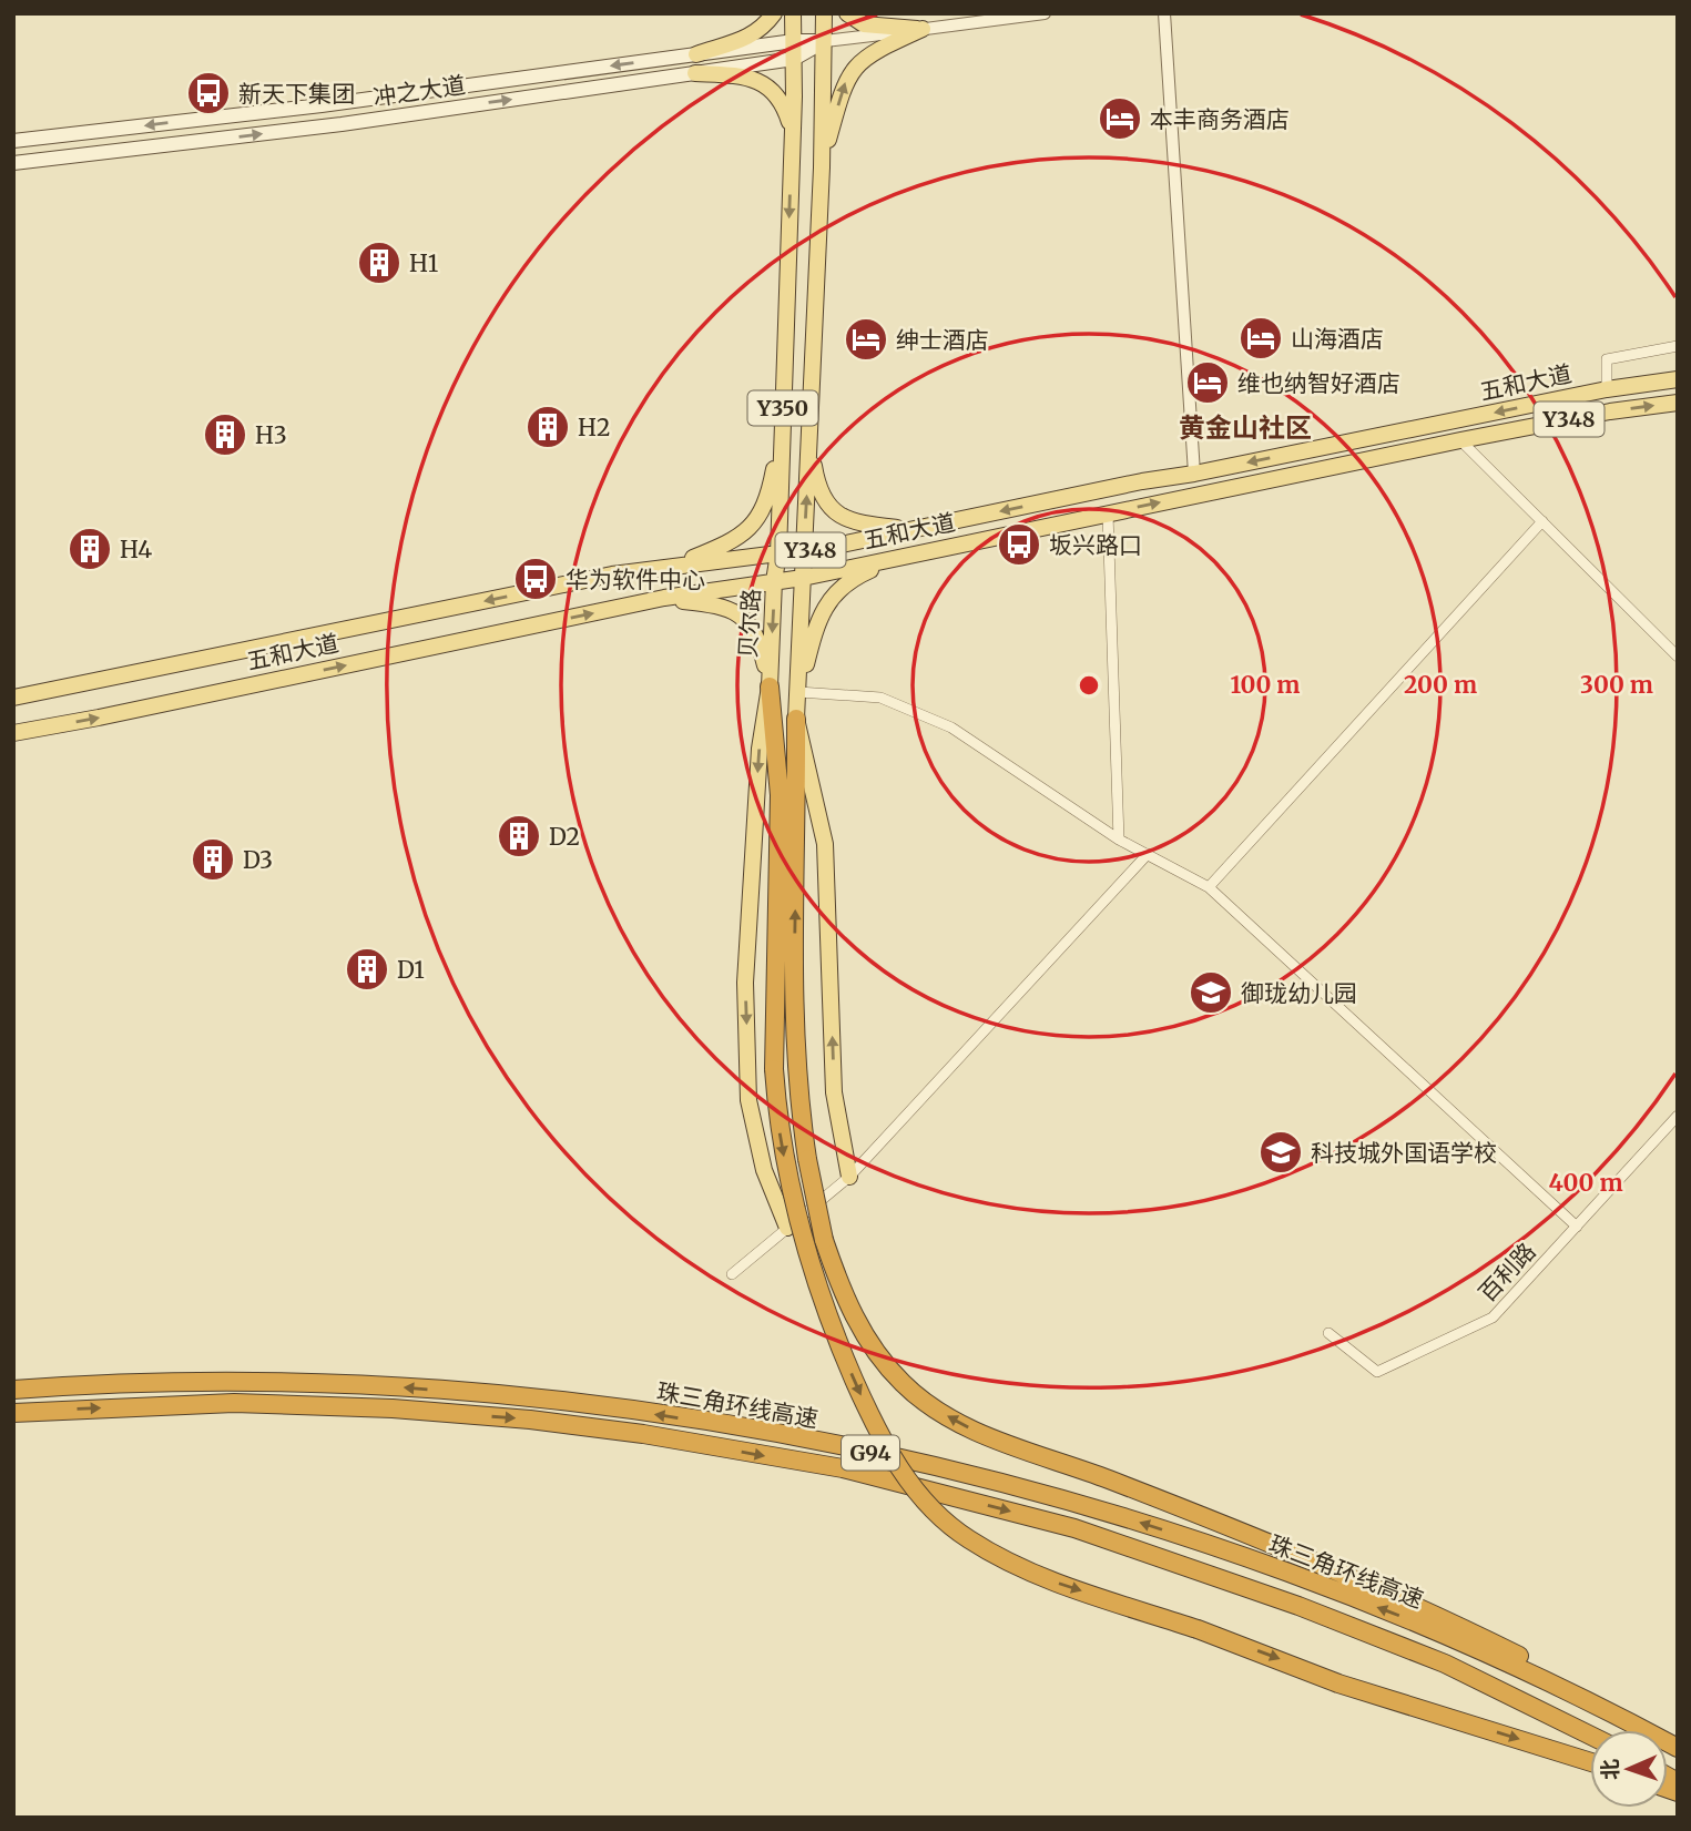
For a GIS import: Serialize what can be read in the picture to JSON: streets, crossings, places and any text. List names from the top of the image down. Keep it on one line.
{"streets":{"highway":["珠三角环线高速","G94"],"main road":["冲之大道","五和大道","Y350","Y348","贝尔路"],"street":["百利路"]},"crossings":[["冲之大道","Y350"],["冲之大道","贝尔路"],["五和大道","Y350"],["五和大道","贝尔路"]],"districts":["黄金山社区"],"places":{"bus stop":["新天下集团","坂兴路口","华为软件中心"],"hotel":["本丰商务酒店","山海酒店","绅士酒店","维也纳智好酒店"],"building":["H1","H2","H3","H4","D2","D3","D1"],"school or university":["御珑幼儿园","科技城外国语学校"]},"north":"left","rings":["100 m","200 m","300 m","400 m"]}
